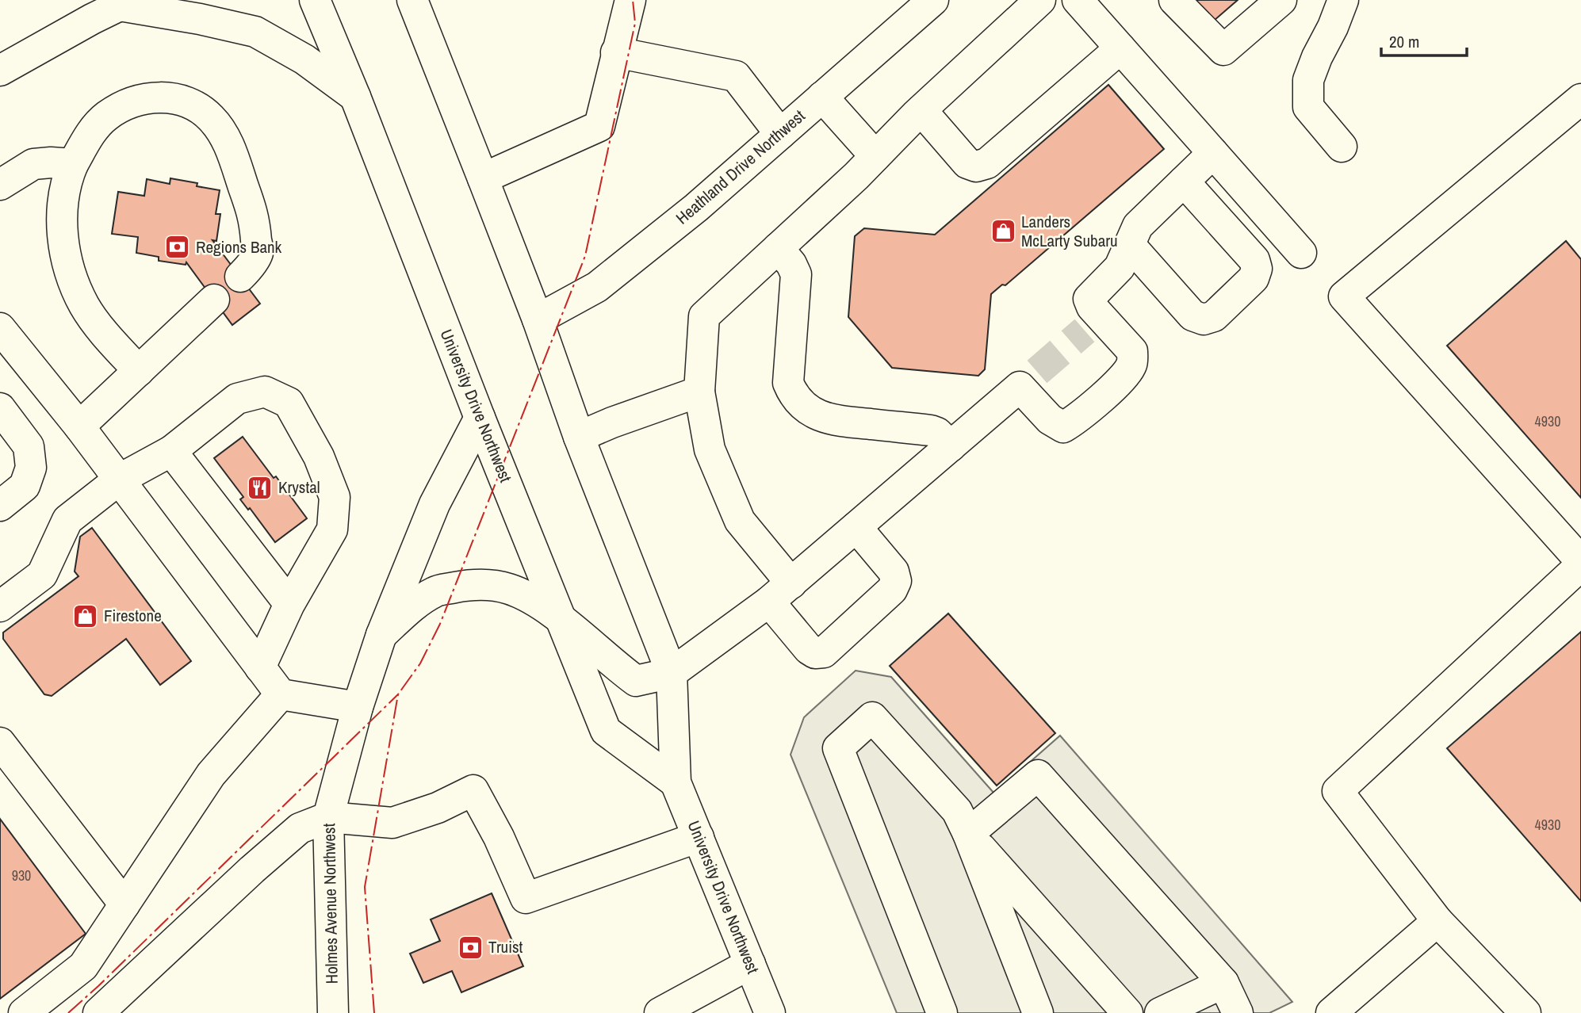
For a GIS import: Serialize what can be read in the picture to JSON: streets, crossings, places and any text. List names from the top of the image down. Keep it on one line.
{"streets":{"main road":["Heathland Drive Northwest","University Drive Northwest","Holmes Avenue Northwest"]},"crossings":[["Heathland Drive Northwest","University Drive Northwest"],["University Drive Northwest","Holmes Avenue Northwest"]],"places":{"shop":["Landers McLarty Subaru","Firestone"],"bank":["Regions Bank","Truist"],"restaurant":["Krystal"]},"house_numbers":["4930","4930","930"],"scale_bar":"20 m"}
